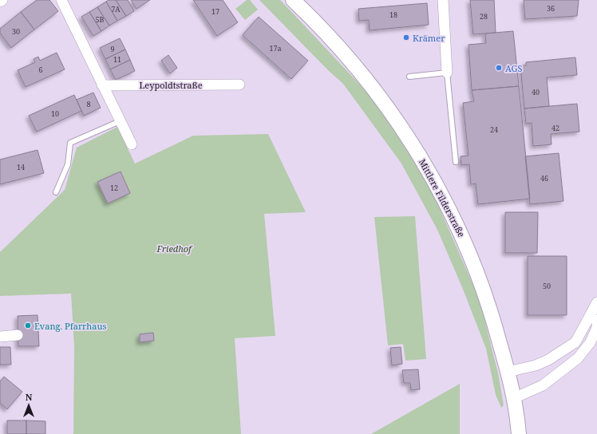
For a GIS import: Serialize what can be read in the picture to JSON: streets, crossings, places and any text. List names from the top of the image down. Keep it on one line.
{"streets":{"main road":["Mittlere Filderstraße"],"street":["Leypoldtstraße"]},"parks":["Friedhof"],"places":["Krämer","AGS","Evang. Pfarrhaus"],"house_numbers":["36","7A","17","18","28","5B","30","17a","9","11","6","40","8","10","42","24","14","46","12","50"],"north":"top"}
